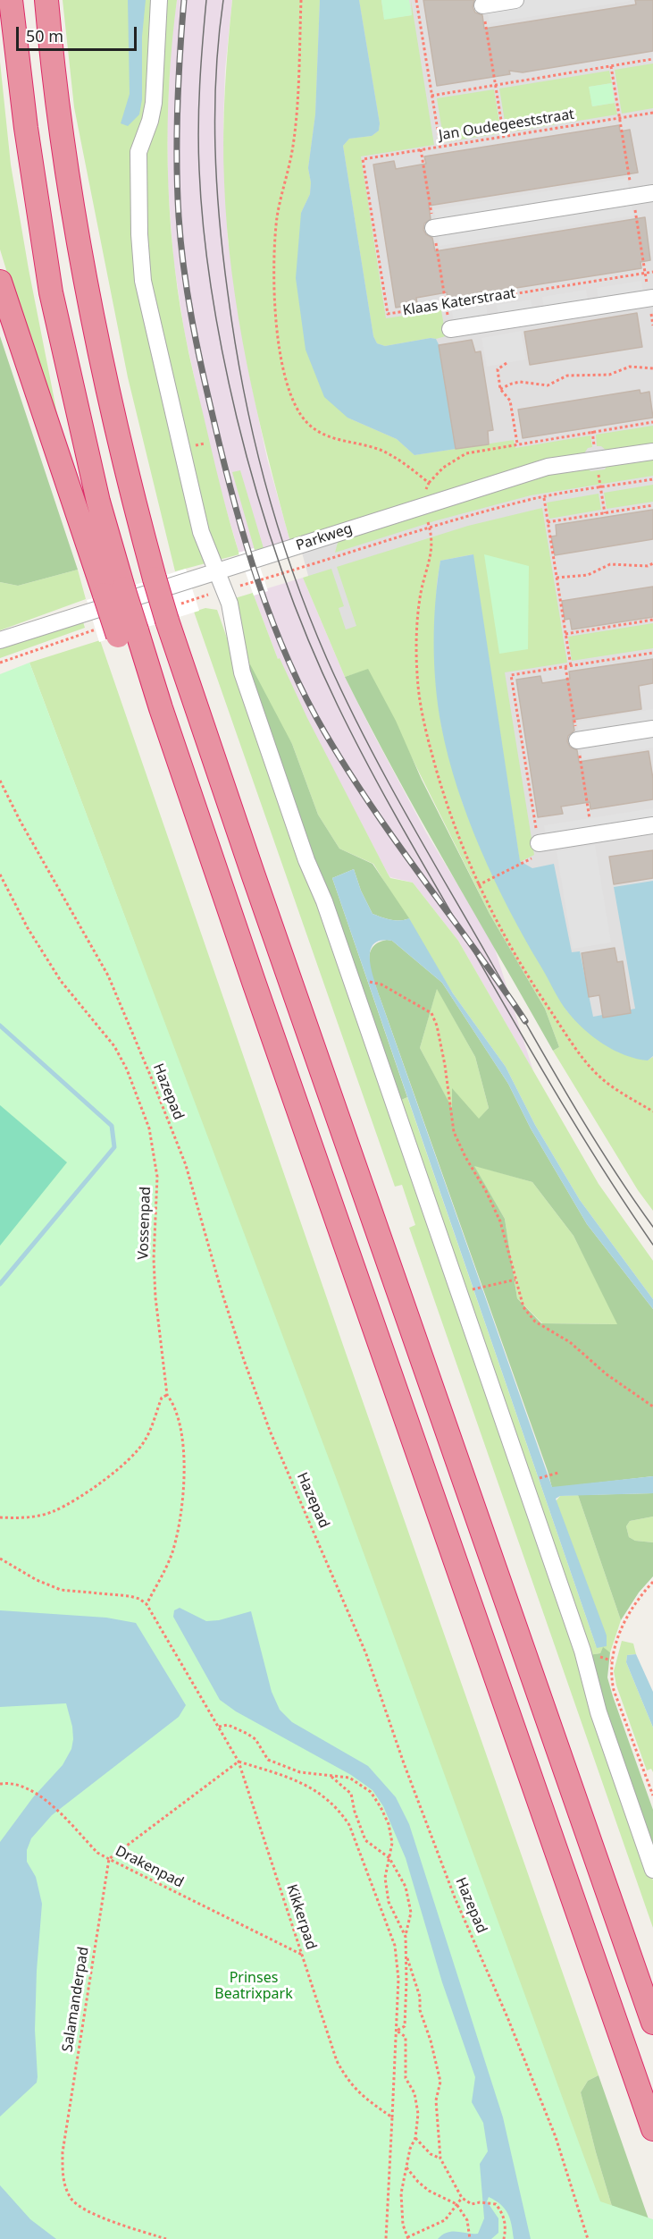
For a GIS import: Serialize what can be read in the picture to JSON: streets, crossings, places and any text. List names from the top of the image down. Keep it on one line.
{"streets":{"street":["Klaas Katerstraat","Parkweg"],"path":["Jan Oudegeeststraat","Hazepad","Vossenpad","Drakenpad","Kikkerpad","Salamanderpad"]},"crossings":[["Jan Oudegeeststraat","Klaas Katerstraat"],["Vossenpad","Kikkerpad"],["Drakenpad","Kikkerpad"],["Drakenpad","Salamanderpad"]],"parks":["Prinses Beatrixpark"],"scale_bar":"50 m"}
